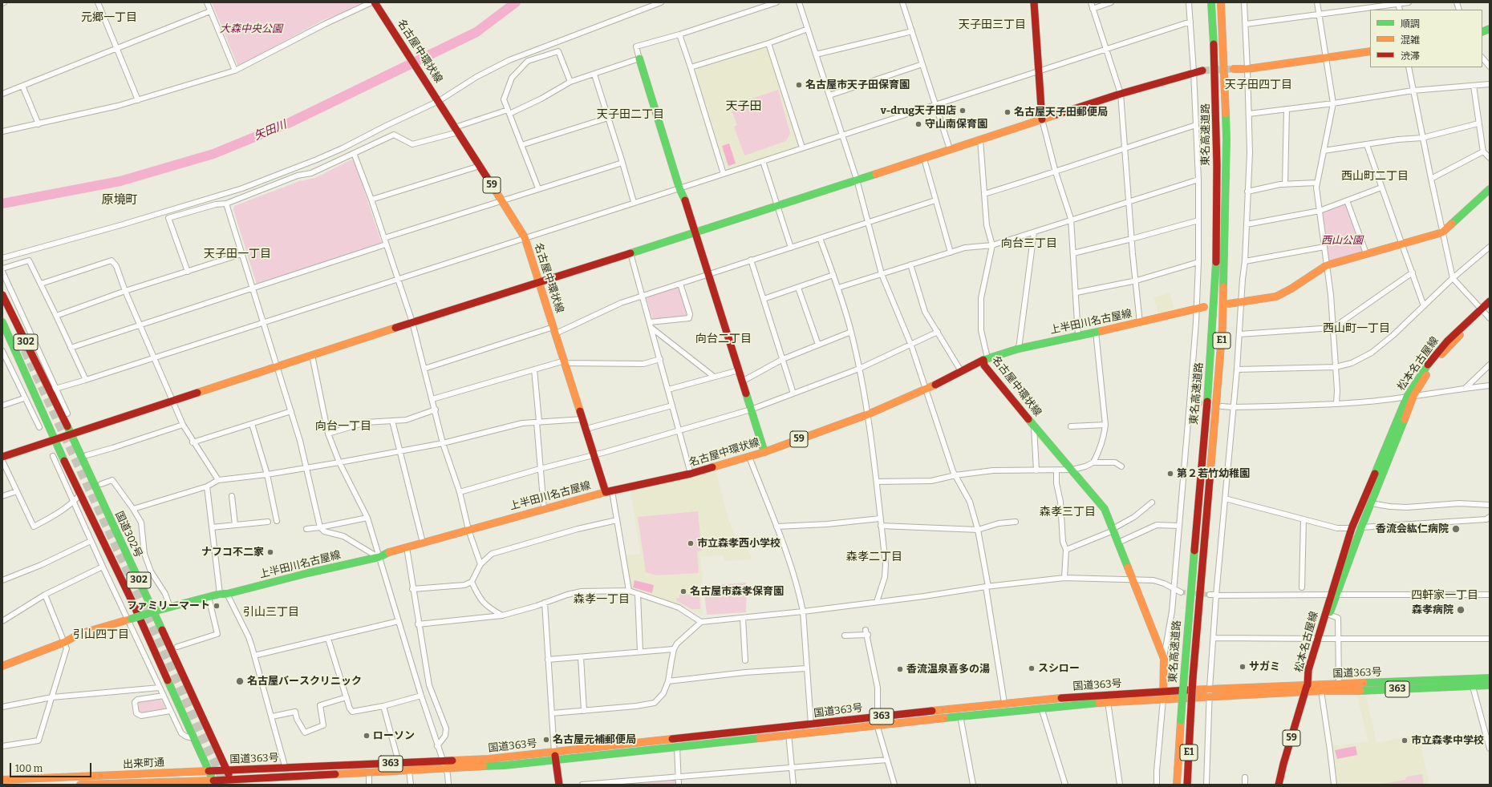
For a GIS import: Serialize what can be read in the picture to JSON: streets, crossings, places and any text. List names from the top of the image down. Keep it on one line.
{"streets":{"main road":["名古屋中環状線","東名高速道路","59","上半田川名古屋線","E1","302","松本名古屋線","国道302号","国道363号","363","出来町通"]},"crossings":[["名古屋中環状線","上半田川名古屋線"],["名古屋中環状線","国道363号"],["59","松本名古屋線"],["59","国道363号"],["302","国道363号"],["302","出来町通"],["松本名古屋線","国道363号"],["国道302号","国道363号"],["国道363号","出来町通"]],"districts":["元郷一丁目","天子田三丁目","天子田四丁目","天子田","天子田二丁目","西山町二丁目","原境町","向台三丁目","天子田一丁目","西山町一丁目","向台二丁目","向台一丁目","森孝三丁目","森孝二丁目","四軒家一丁目","森孝一丁目","引山三丁目","引山四丁目"],"water":["矢田川"],"parks":["大森中央公園","西山公園"],"places":["名古屋市天子田保育園","v-drug天子田店","名古屋天子田郵便局","守山南保育園","第２若竹幼稚園","香流会紘仁病院","市立森孝西小学校","ナフコ不二家","名古屋市森孝保育園","ファミリーマート","森孝病院","サガミ","スシロー","香流温泉喜多の湯","名古屋バースクリニック","ローソン","名古屋元補郵便局","市立森孝中学校"],"legend":["順調","混雑","渋滞"],"scale_bar":"100 m"}
